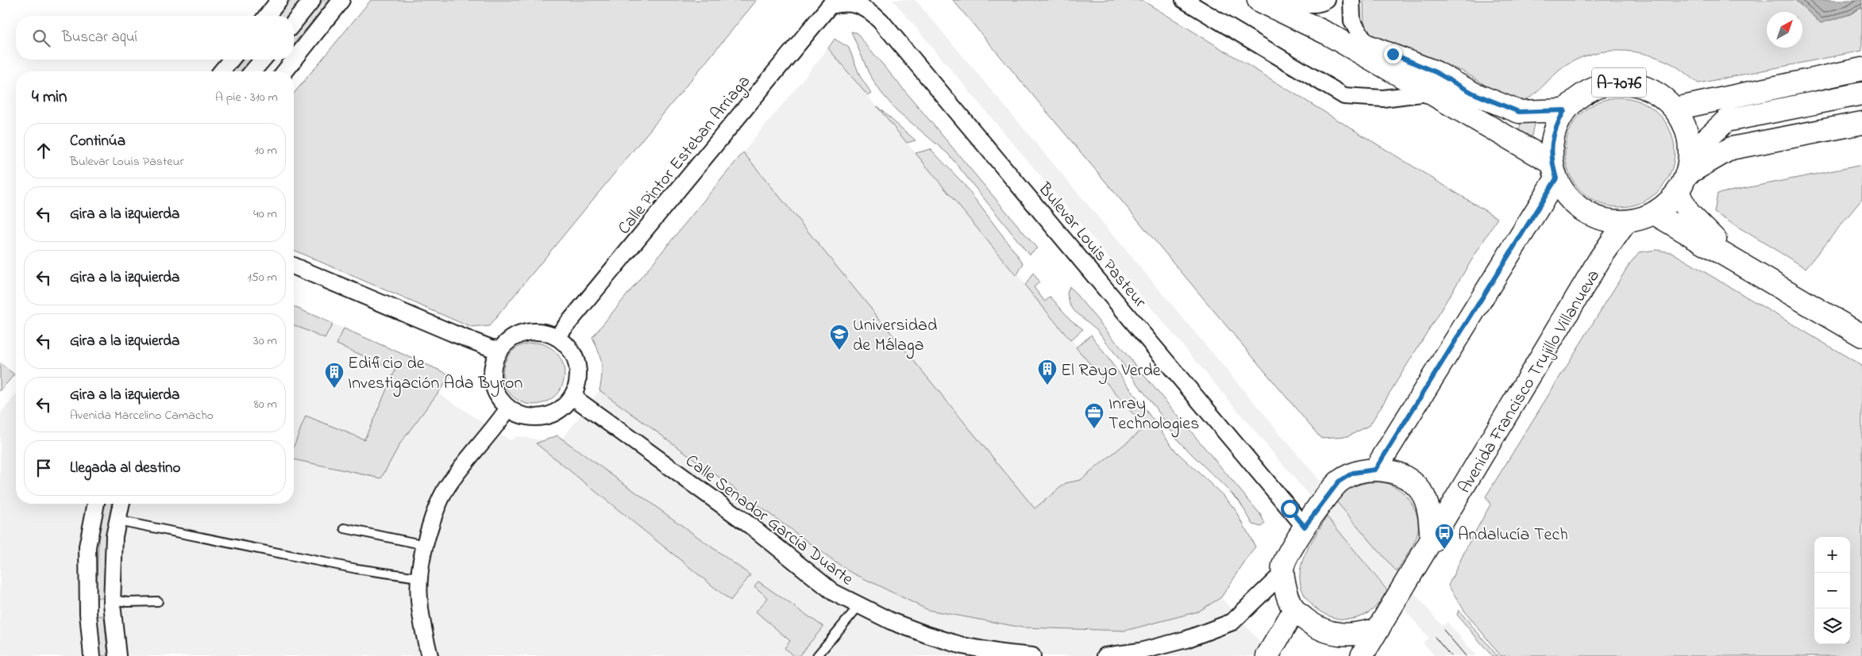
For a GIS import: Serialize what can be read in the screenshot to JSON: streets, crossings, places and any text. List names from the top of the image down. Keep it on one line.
{"streets":{"street":["A-7076","Calle Pintor Esteban Arriaga","Bulevar Louis Pasteur","Avenida Francisco Trujillo Villanueva","Calle Senador García Duarte"]},"crossings":[["A-7076","Avenida Francisco Trujillo Villanueva"],["Calle Pintor Esteban Arriaga","Bulevar Louis Pasteur"],["Calle Pintor Esteban Arriaga","Calle Senador García Duarte"]],"places":{"school or university":["Universidad de Málaga"],"building":["El Rayo Verde","Edificio de Investigación Ada Byron"],"office":["Inray Technologies"],"bus stop":["Andalucía Tech"]},"north":"top right","page":{"search":"Buscar aquí","heading":["4 min","A pie · 310 m"],"list":[["Continúa","Bulevar Louis Pasteur","10 m"],["Gira a la izquierda","40 m"],["Gira a la izquierda","150 m"],["Gira a la izquierda","30 m"],["Gira a la izquierda","Avenida Marcelino Camacho","80 m"],"Llegada al destino"],"map_buttons":["+","−"]}}
